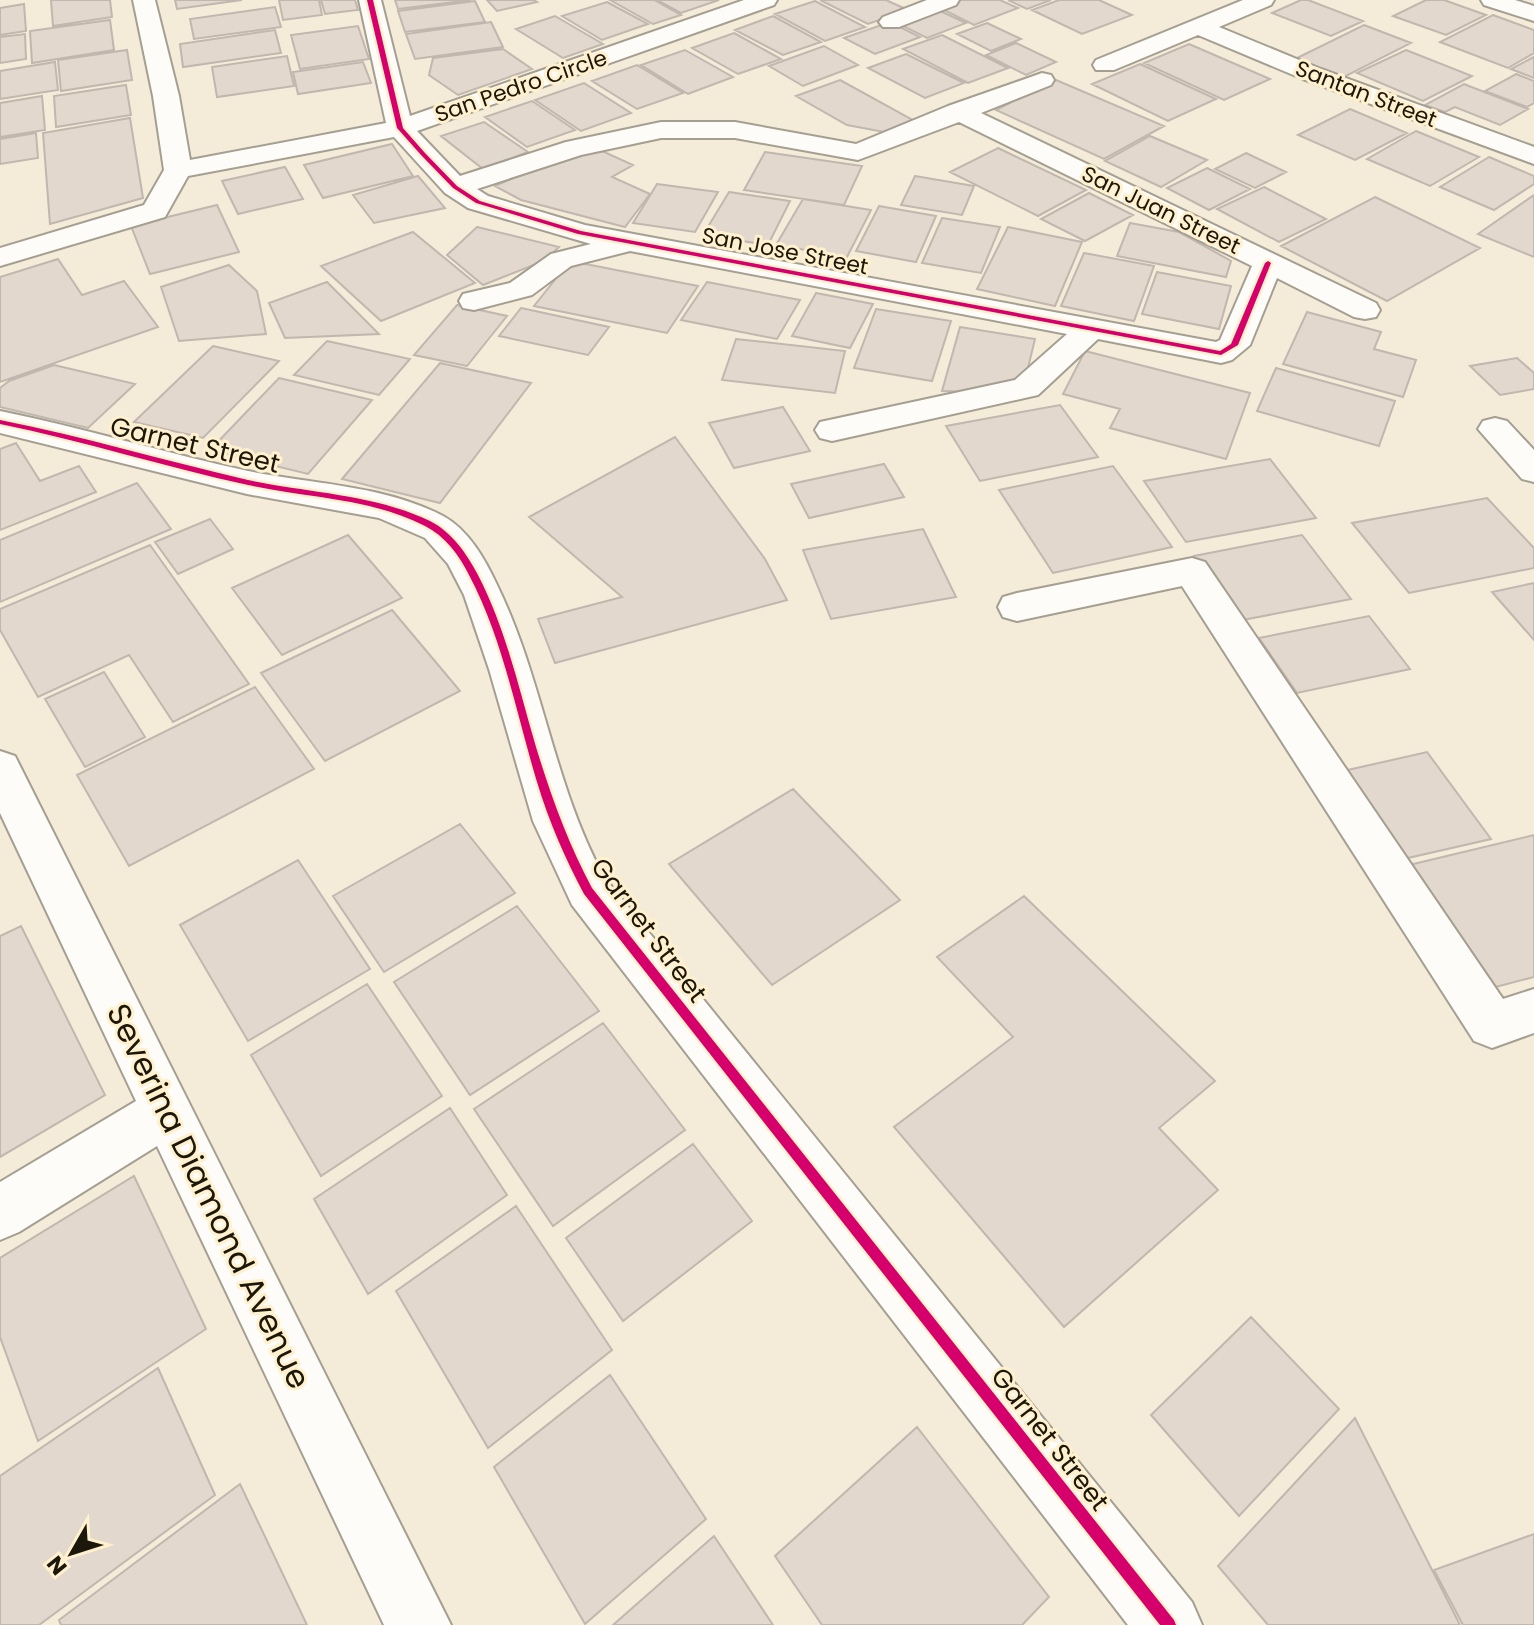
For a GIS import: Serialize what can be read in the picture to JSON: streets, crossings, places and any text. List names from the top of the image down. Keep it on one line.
{"streets":{"street":["San Pedro Circle","Santan Street","San Juan Street","San Jose Street","Garnet Street","Severina Diamond Avenue"]},"crossings":[["San Pedro Circle","San Jose Street"],["San Juan Street","San Jose Street"]],"north":"bottom left"}
